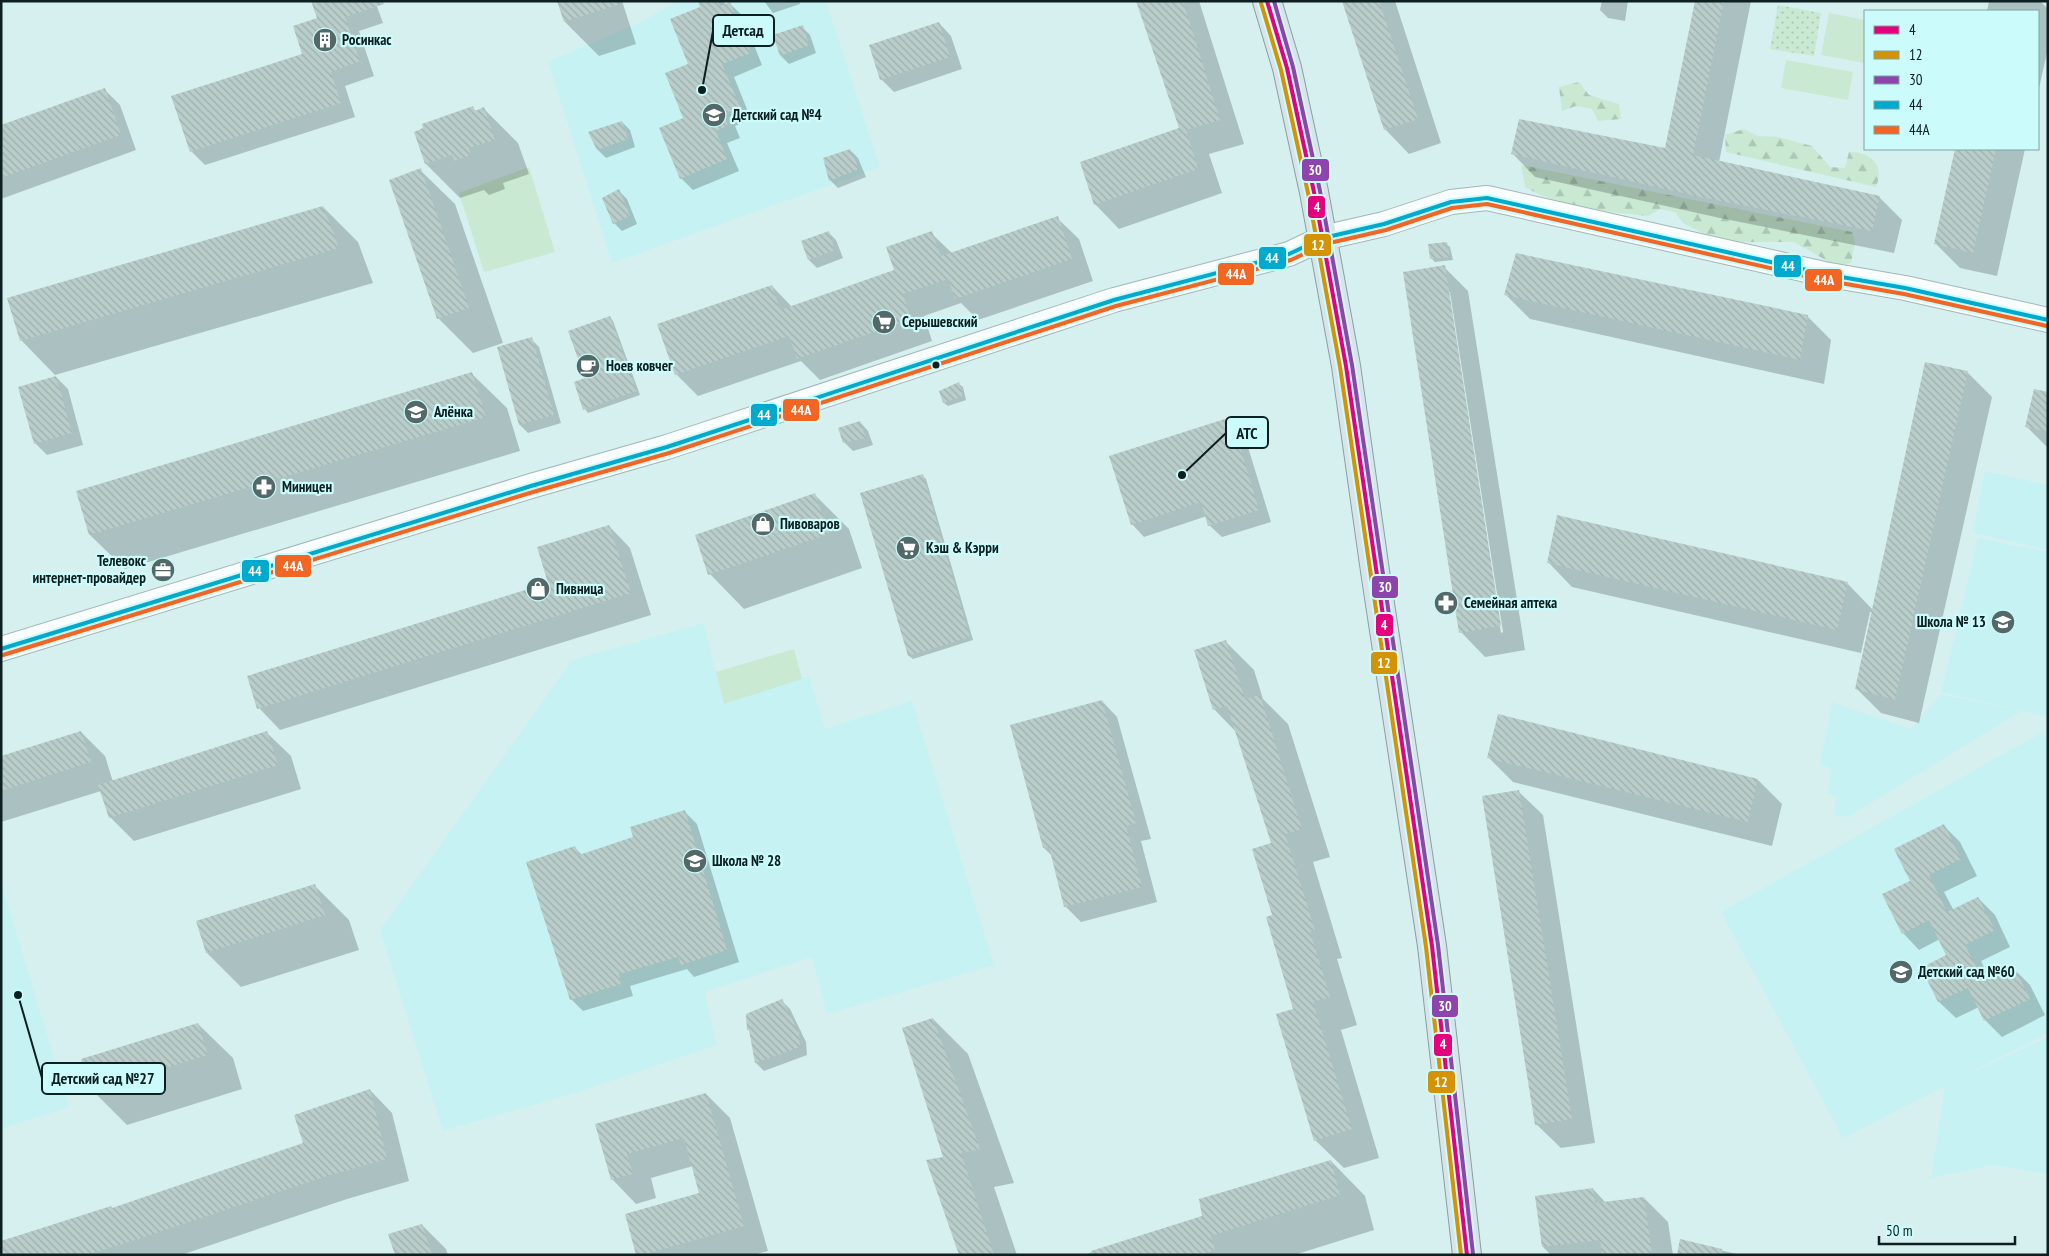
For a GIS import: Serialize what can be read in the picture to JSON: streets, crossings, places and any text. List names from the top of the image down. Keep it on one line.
{"places":{"building":["Росинкас"],"other":["Детсад","АТС","Детский сад №27"],"school or university":["Детский сад №4","Алёнка","Школа № 13","Школа № 28","Детский сад №60"],"supermarket":["Серышевский","Кэш & Кэрри"],"cafe":["Ноев ковчег"],"pharmacy":["Миницен","Семейная аптека"],"shop":["Пивоваров","Пивница"],"office":["Телевокс интернет-провайдер"]},"lines":["transit line 4","transit line 30","transit line 12","transit line 44","transit line 44А"],"legend":["4","12","30","44","44А"],"scale_bar":"50 m"}
